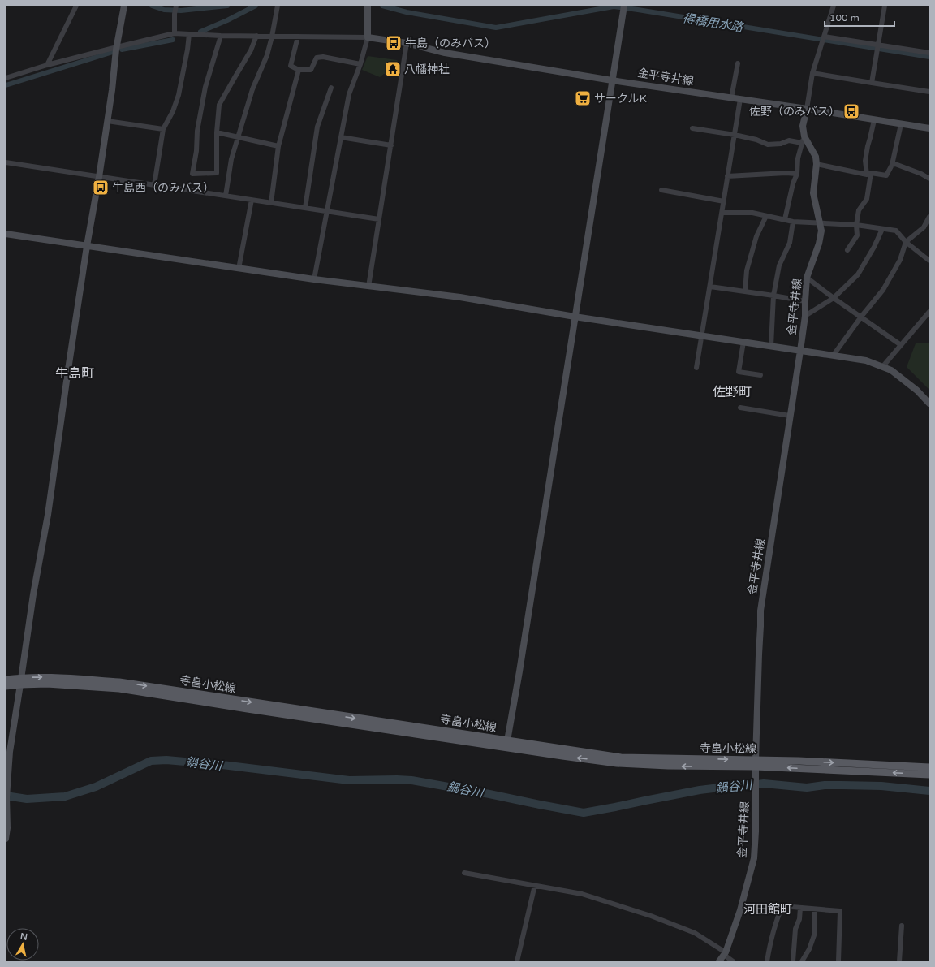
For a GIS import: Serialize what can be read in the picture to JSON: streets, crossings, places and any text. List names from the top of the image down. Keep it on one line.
{"streets":{"main road":["寺畠小松線"],"street":["金平寺井線"]},"crossings":[["金平寺井線","寺畠小松線"]],"districts":["牛島町","佐野町","河田館町"],"water":["得橋用水路","鍋谷川"],"places":{"bus stop":["牛島（のみバス）","佐野（のみバス）","牛島西（のみバス）"],"temple":["八幡神社"],"supermarket":["サークルK"]},"scale_bar":"100 m","north":"top"}
